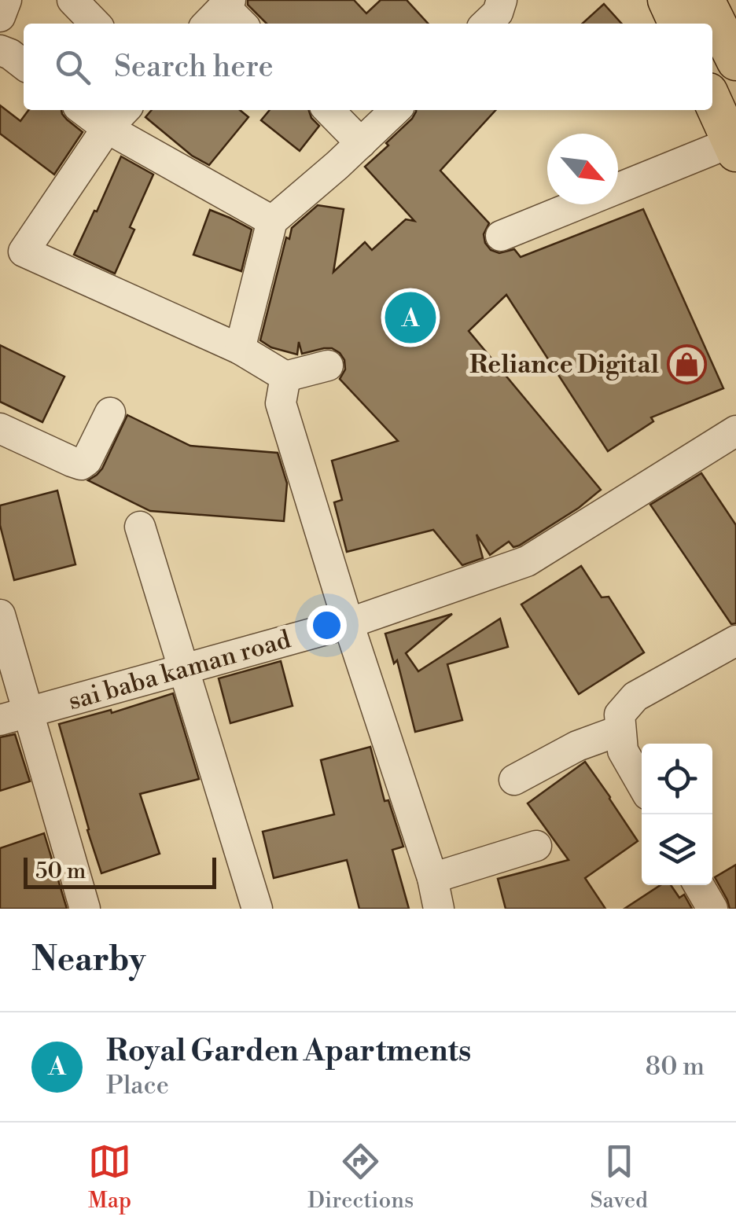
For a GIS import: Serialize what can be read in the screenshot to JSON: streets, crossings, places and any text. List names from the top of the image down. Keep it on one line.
{"streets":{"street":["sai baba kaman road"]},"places":{"shop":["Reliance Digital"]},"scale_bar":"50 m","north":"bottom right","page":{"search":"Search here","pins":"A","scale":"50 m","heading":"Nearby","list":[{"mark":"A","name":"Royal Garden Apartments","note":"Place","value":"80 m"}],"nav":["Map","Directions","Saved"]}}
